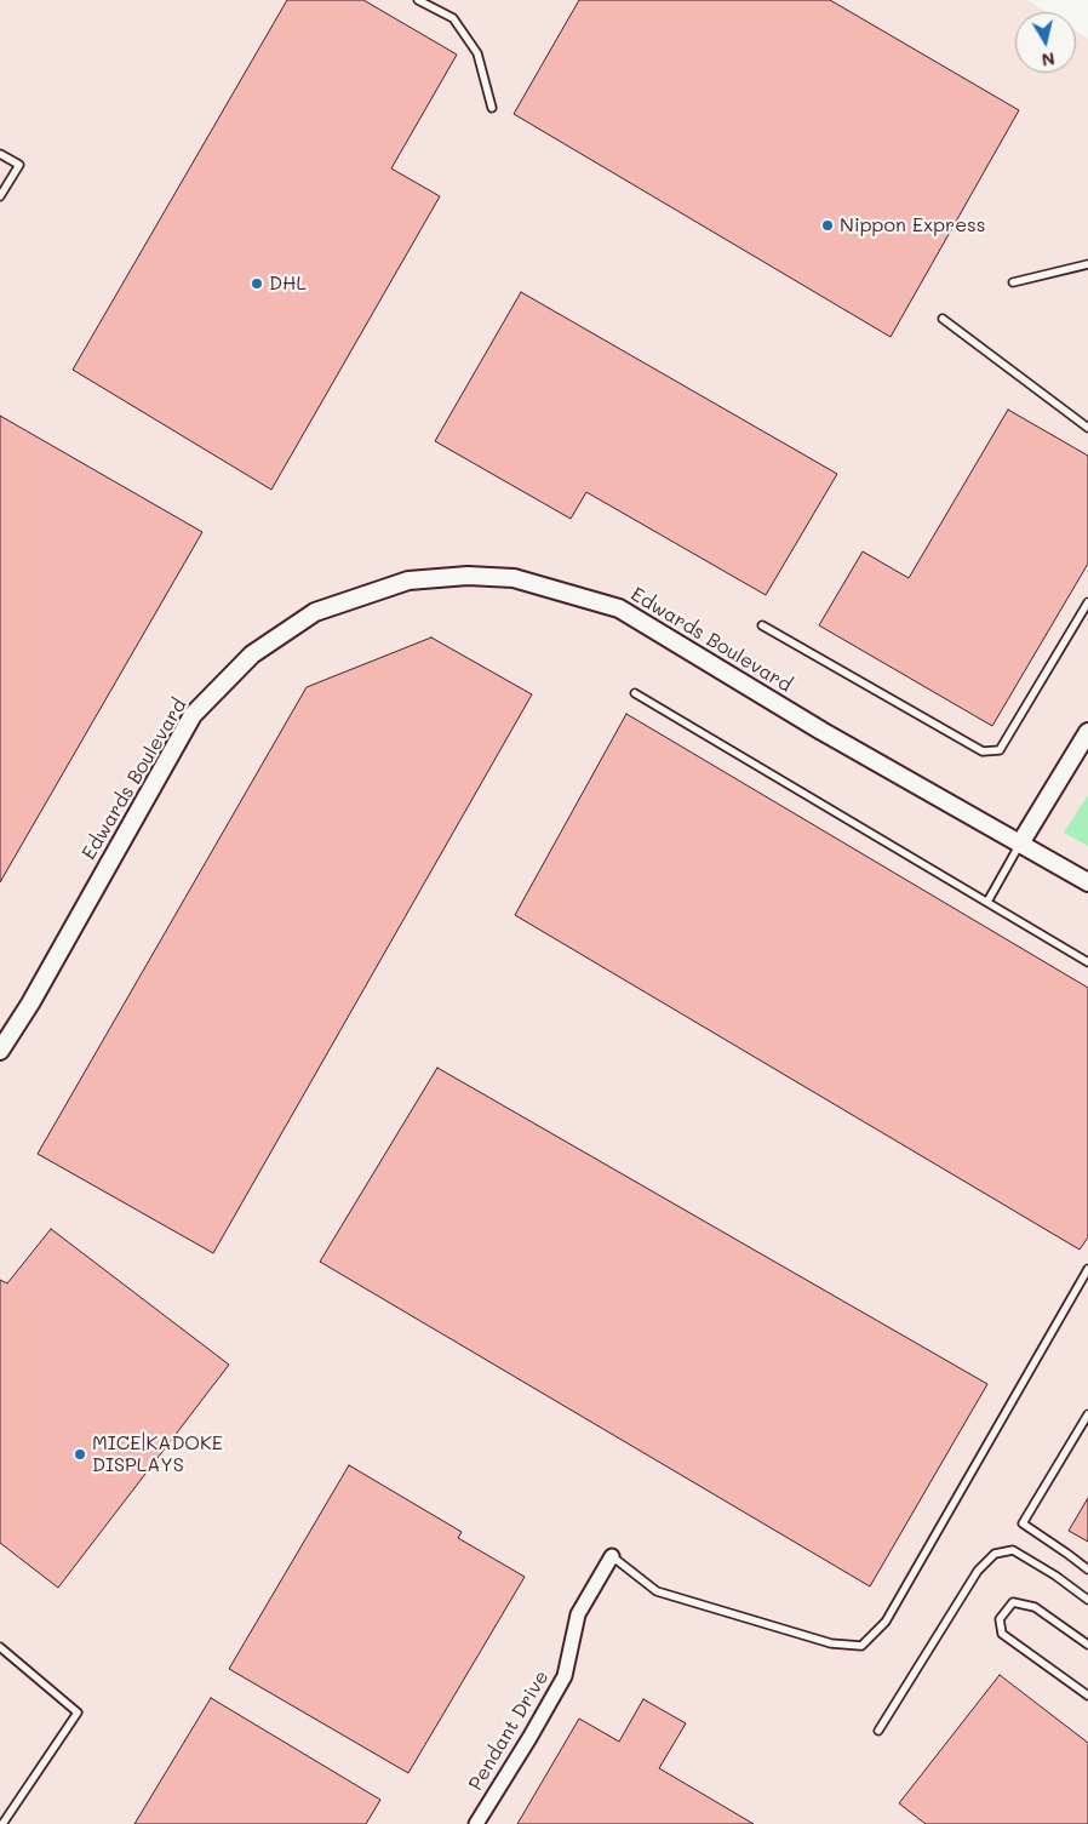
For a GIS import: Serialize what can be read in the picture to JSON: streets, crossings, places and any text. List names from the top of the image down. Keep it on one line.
{"streets":{"street":["Edwards Boulevard","Pendant Drive"]},"places":["Nippon Express","DHL","MICE|KADOKE DISPLAYS"],"north":"bottom"}
